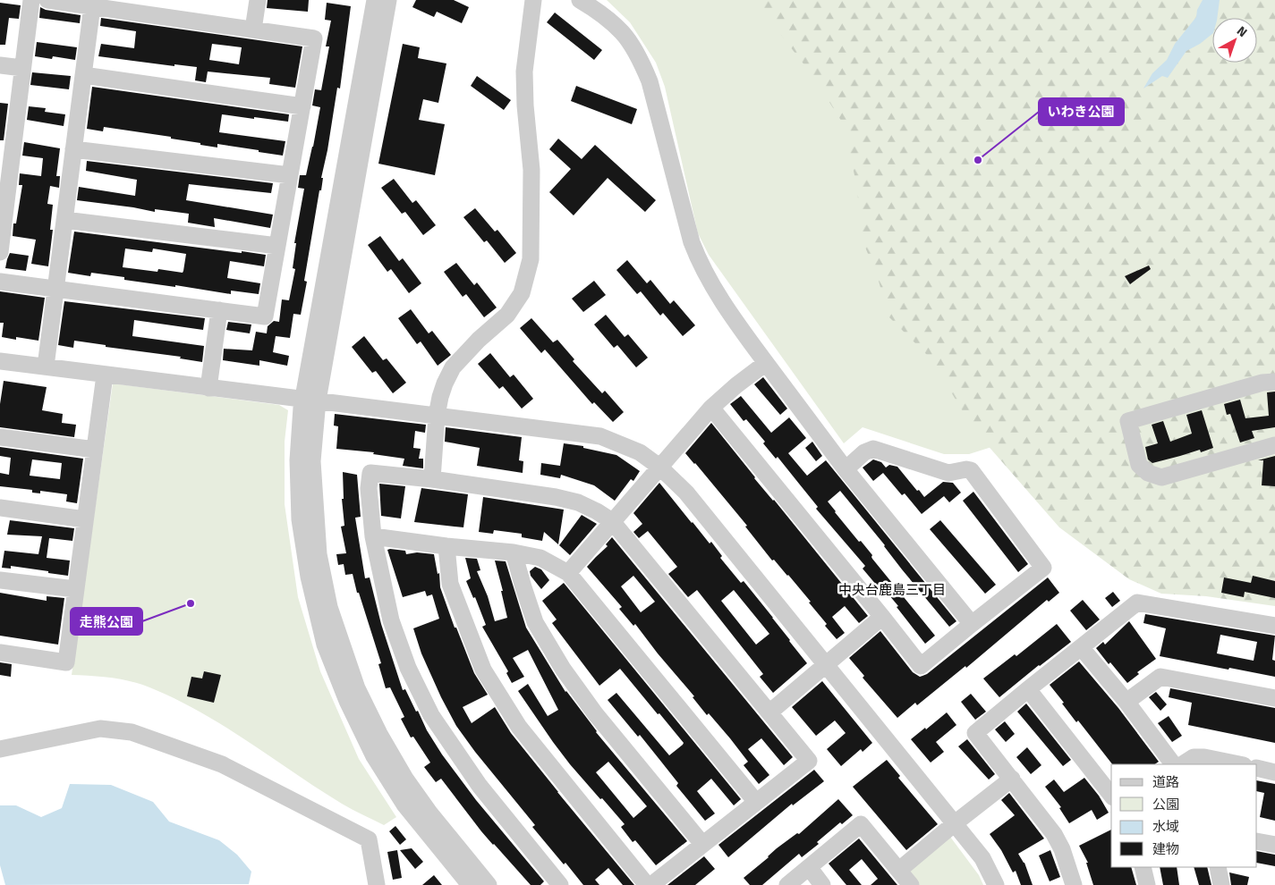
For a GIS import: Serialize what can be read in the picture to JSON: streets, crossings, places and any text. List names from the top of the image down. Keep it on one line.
{"districts":["中央台鹿島三丁目"],"places":["いわき公園","走熊公園"],"legend":["道路","公園","水域","建物"],"north":"top right"}
